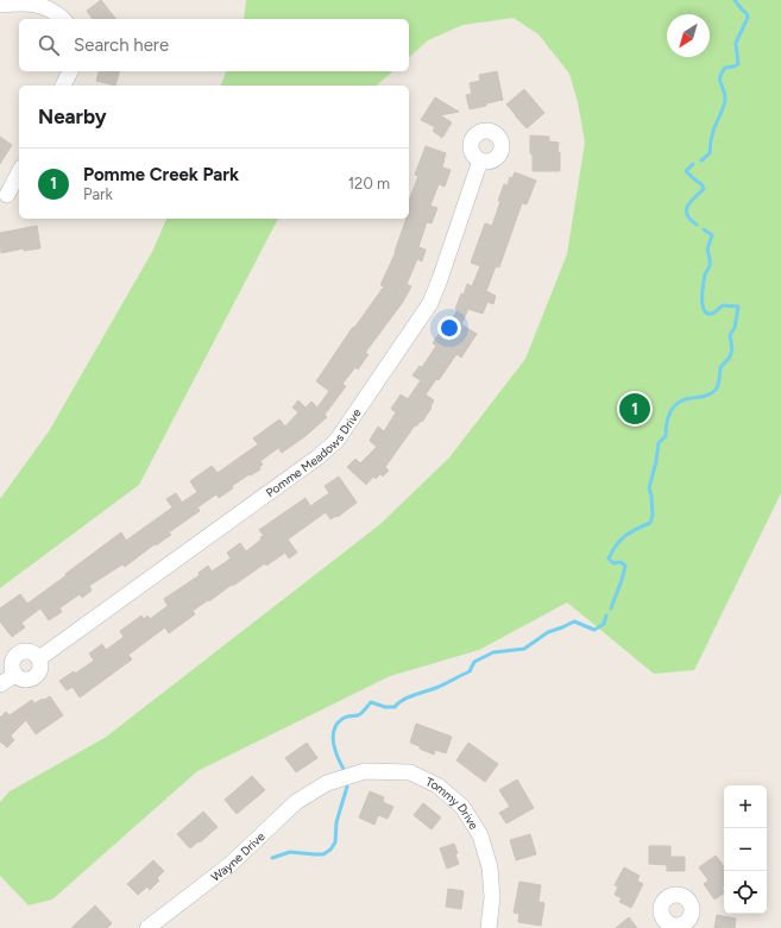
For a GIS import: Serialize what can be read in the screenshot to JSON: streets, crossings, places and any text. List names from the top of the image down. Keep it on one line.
{"streets":{"street":["Pomme Meadows Drive","Tommy Drive","Wayne Drive"]},"crossings":[["Tommy Drive","Wayne Drive"]],"north":"bottom left","page":{"search":"Search here","heading":"Nearby","list":[{"mark":"1","name":"Pomme Creek Park","note":"Park","value":"120 m"}],"pins":"1","map_buttons":["+","−"]}}
